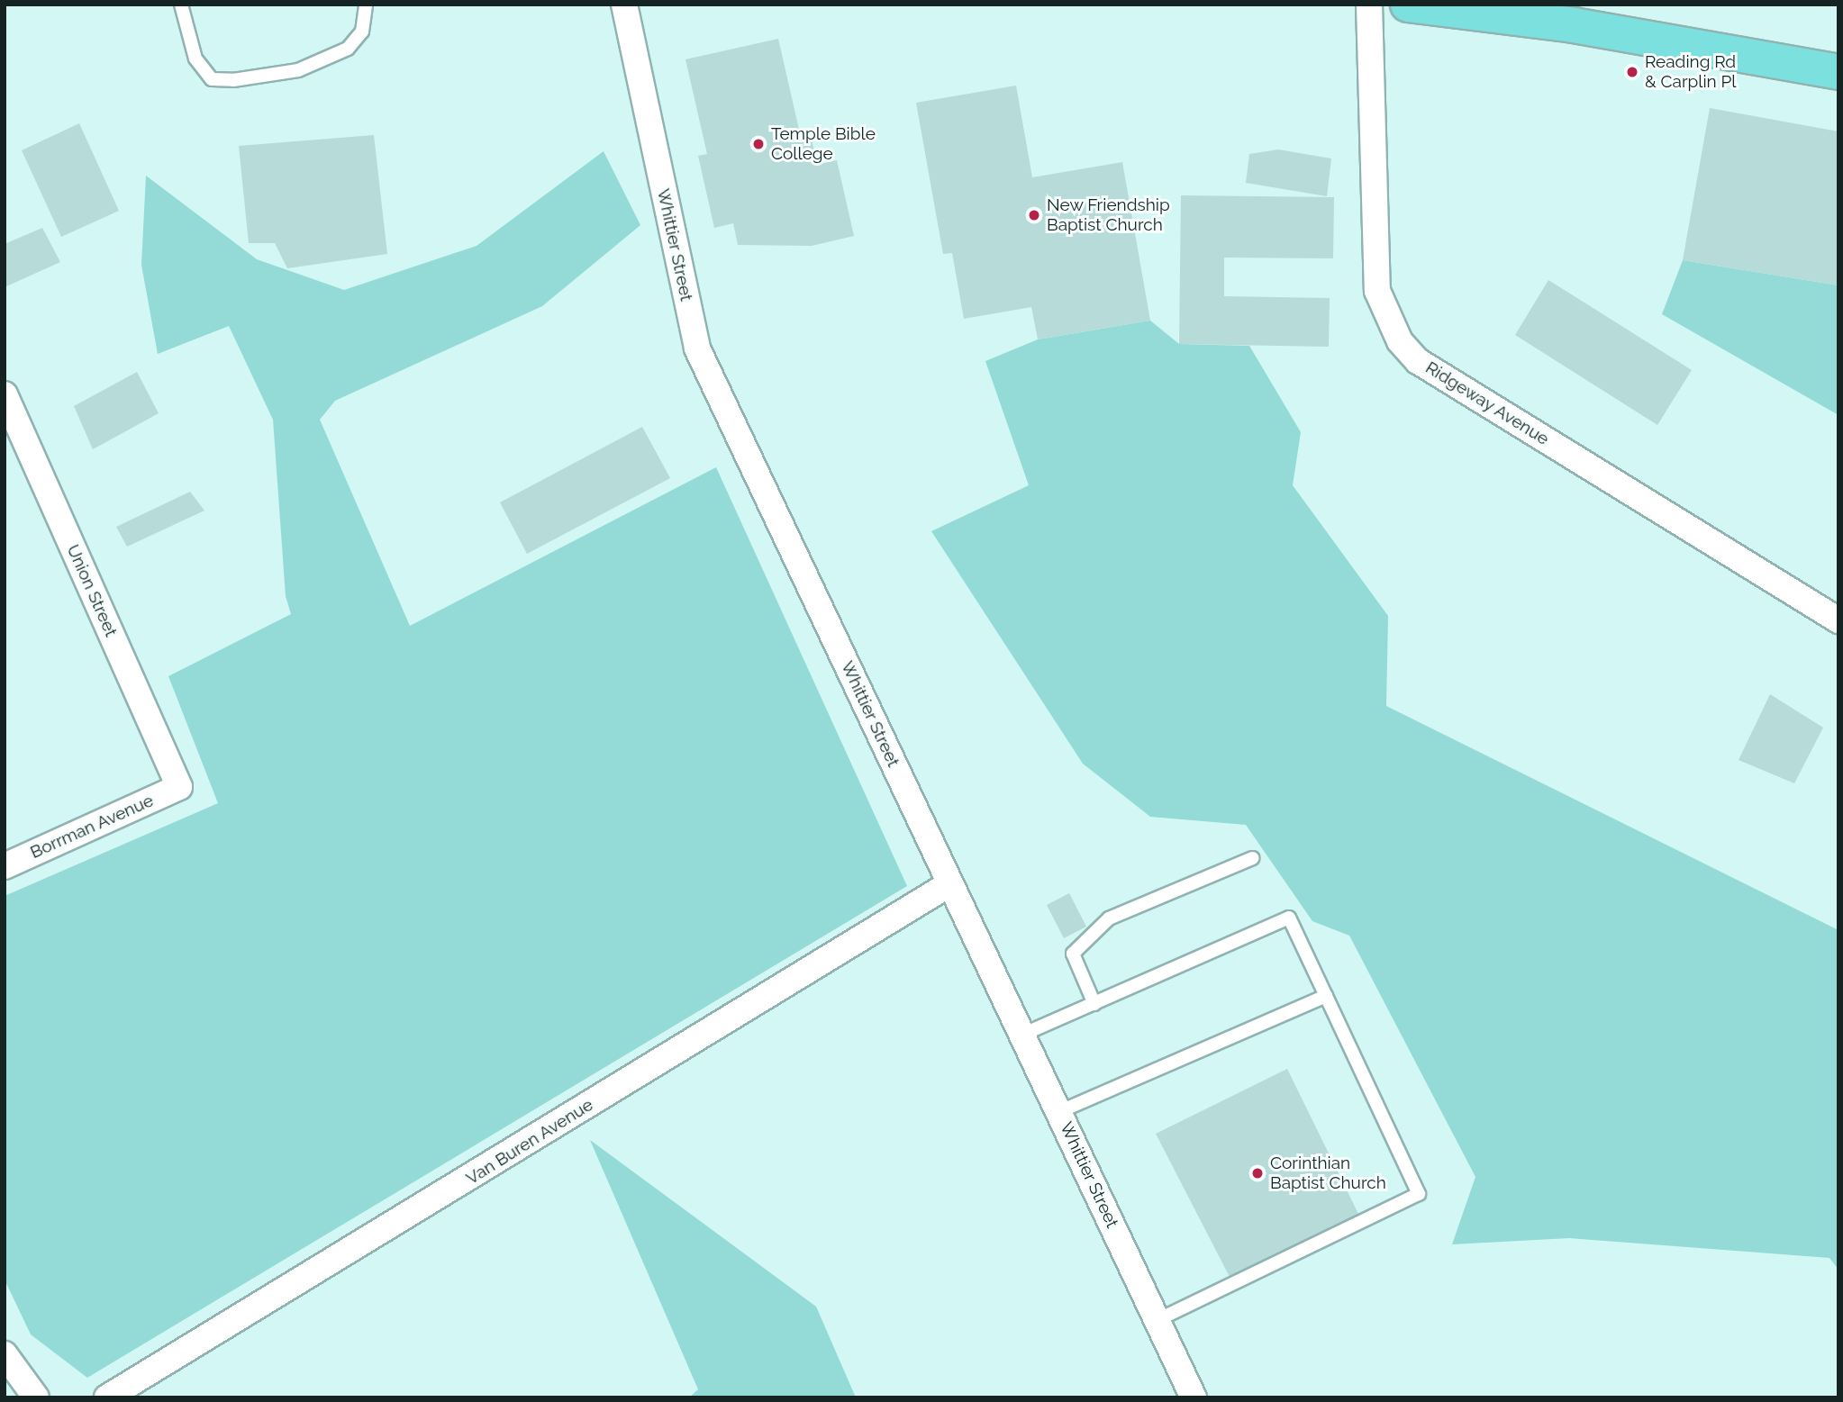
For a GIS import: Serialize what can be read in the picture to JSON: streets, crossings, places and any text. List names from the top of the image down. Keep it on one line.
{"streets":{"street":["Whittier Street","Ridgeway Avenue","Union Street","Borrman Avenue","Van Buren Avenue"]},"crossings":[["Whittier Street","Van Buren Avenue"],["Union Street","Borrman Avenue"]],"places":["Reading Rd & Carplin Pl","Temple Bible College","New Friendship Baptist Church","Corinthian Baptist Church"]}
